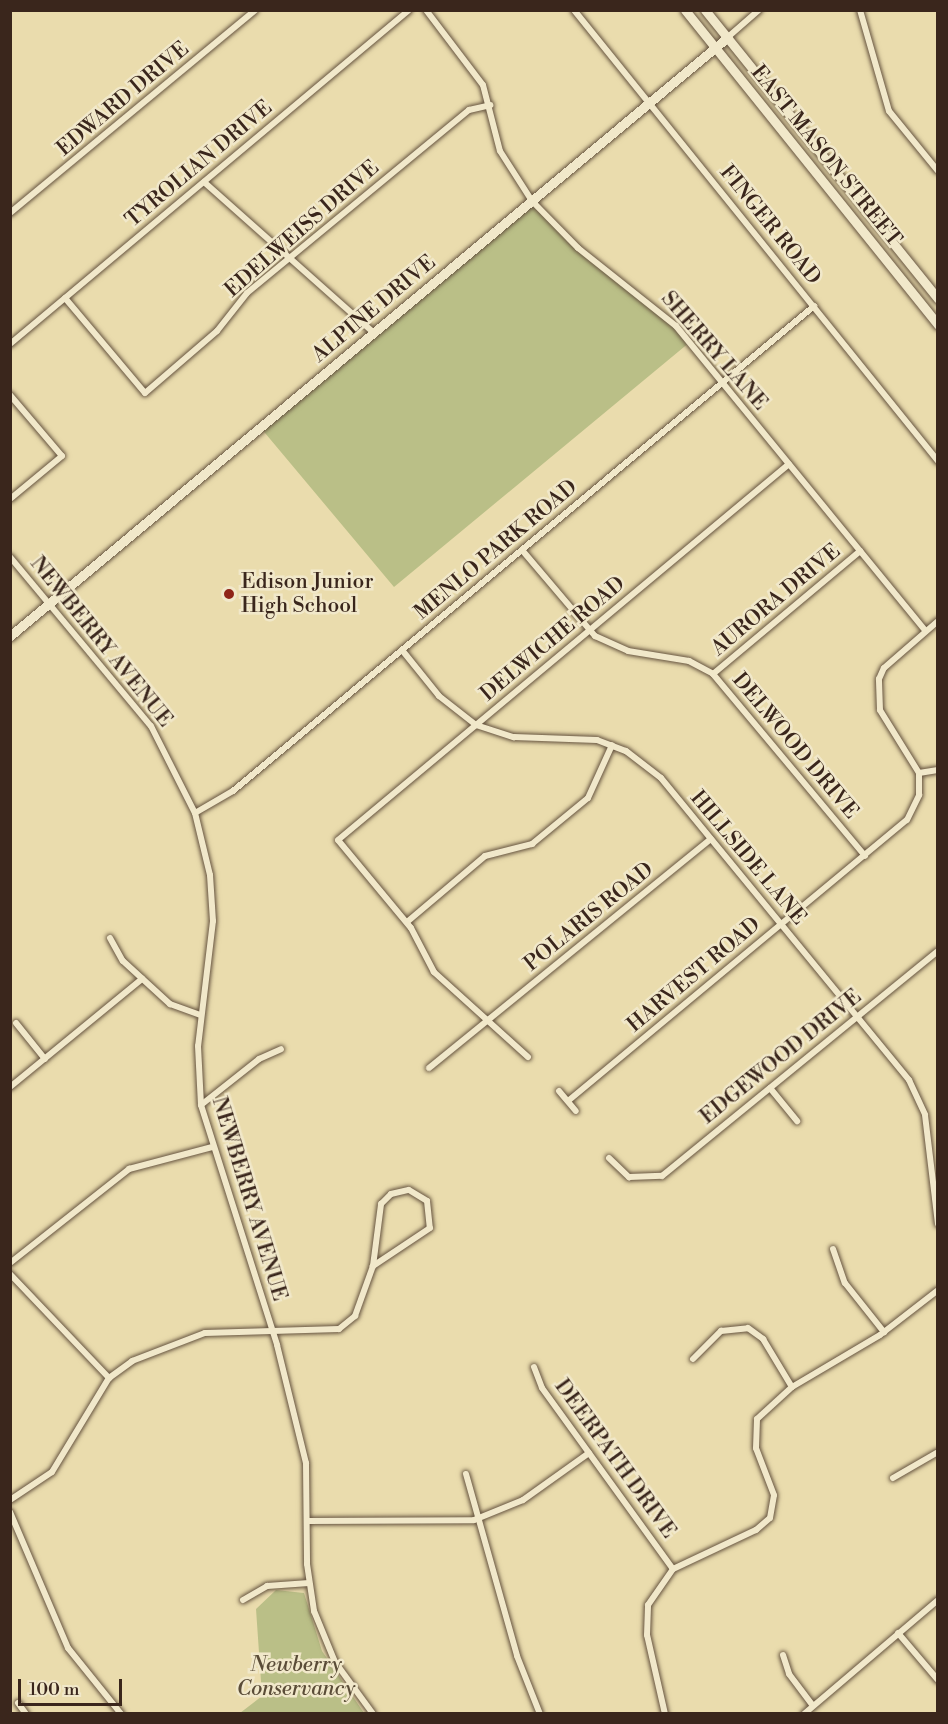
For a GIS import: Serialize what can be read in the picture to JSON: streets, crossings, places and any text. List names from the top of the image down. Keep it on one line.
{"streets":{"street":["EDWARD DRIVE","EAST MASON STREET","TYROLIAN DRIVE","FINGER ROAD","EDELWEISS DRIVE","ALPINE DRIVE","SHERRY LANE","MENLO PARK ROAD","AURORA DRIVE","DELWICHE ROAD","NEWBERRY AVENUE","DELWOOD DRIVE","HILLSIDE LANE","POLARIS ROAD","HARVEST ROAD","EDGEWOOD DRIVE","DEERPATH DRIVE"]},"crossings":[["EAST MASON STREET","ALPINE DRIVE"],["TYROLIAN DRIVE","EDELWEISS DRIVE"],["FINGER ROAD","ALPINE DRIVE"],["FINGER ROAD","MENLO PARK ROAD"],["EDELWEISS DRIVE","SHERRY LANE"],["ALPINE DRIVE","SHERRY LANE"],["ALPINE DRIVE","NEWBERRY AVENUE"],["SHERRY LANE","MENLO PARK ROAD"],["SHERRY LANE","AURORA DRIVE"],["SHERRY LANE","DELWICHE ROAD"],["MENLO PARK ROAD","NEWBERRY AVENUE"],["MENLO PARK ROAD","DELWOOD DRIVE"],["MENLO PARK ROAD","HILLSIDE LANE"],["AURORA DRIVE","DELWOOD DRIVE"],["DELWICHE ROAD","DELWOOD DRIVE"],["DELWICHE ROAD","HILLSIDE LANE"],["DELWOOD DRIVE","HARVEST ROAD"],["HILLSIDE LANE","POLARIS ROAD"],["HILLSIDE LANE","HARVEST ROAD"],["HILLSIDE LANE","EDGEWOOD DRIVE"]],"parks":["Newberry Conservancy"],"places":["Edison Junior High School"],"scale_bar":"100 m"}
